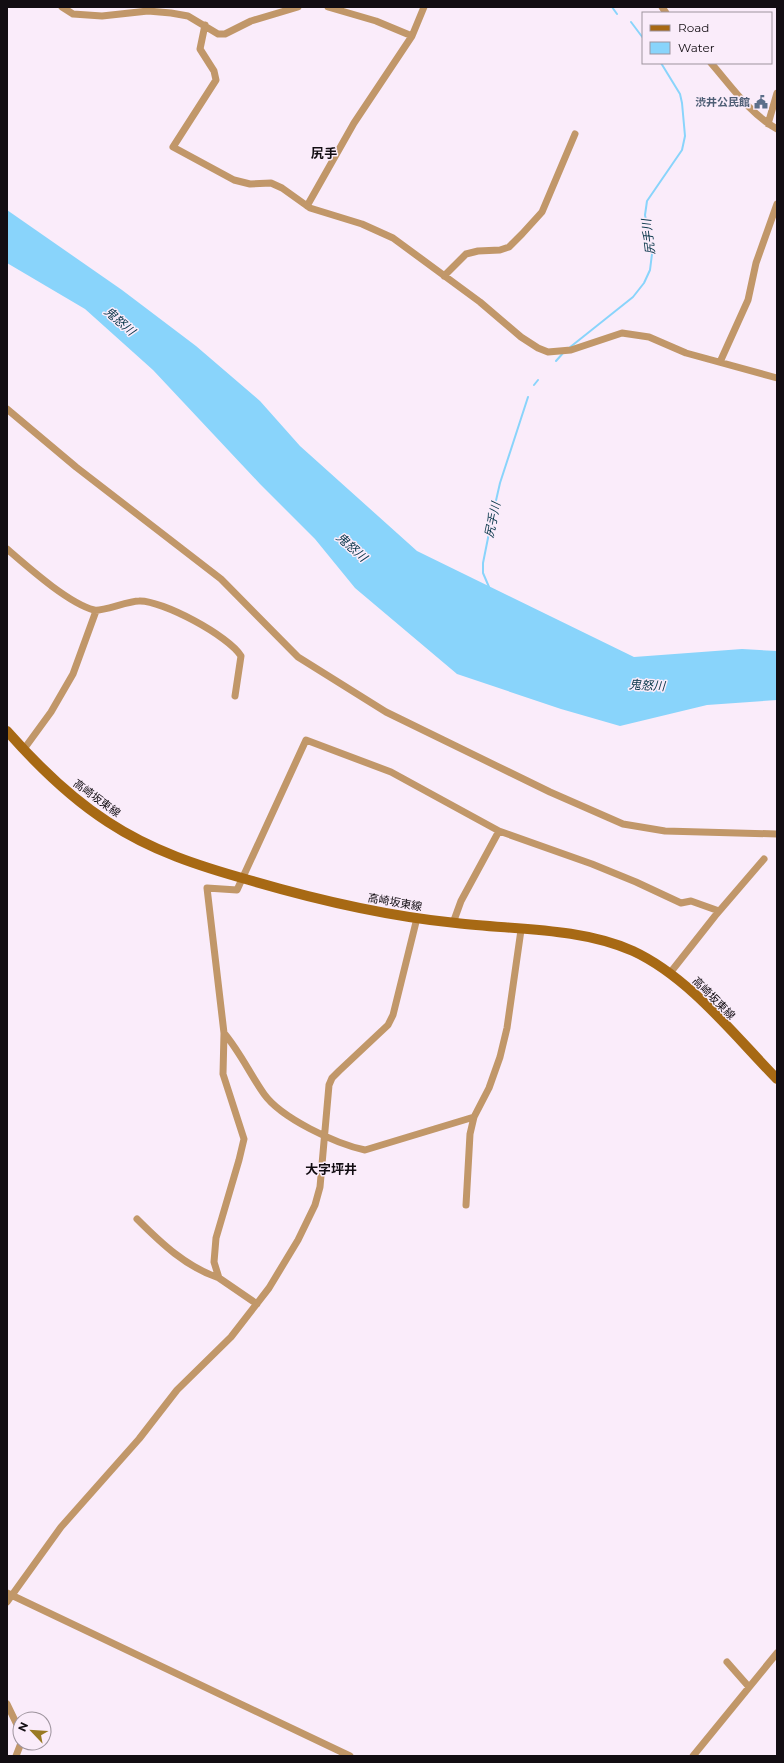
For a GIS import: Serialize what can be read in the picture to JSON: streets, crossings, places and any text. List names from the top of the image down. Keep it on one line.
{"streets":{"main road":["高崎坂東線"]},"districts":["尻手","大字坪井"],"water":["尻手川","鬼怒川"],"places":{"public building":["渋井公民館"]},"legend":["Road","Water"],"north":"top left"}
